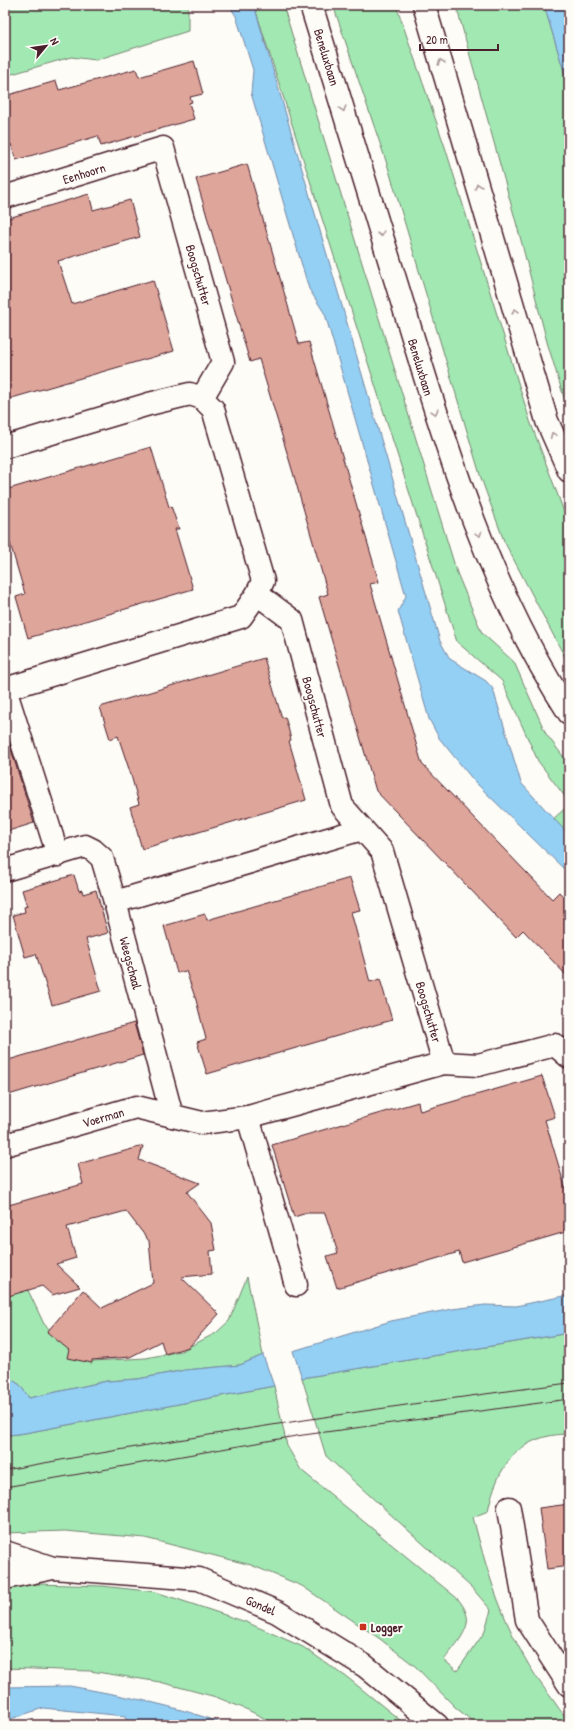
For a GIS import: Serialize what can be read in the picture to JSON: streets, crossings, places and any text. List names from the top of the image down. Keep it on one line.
{"streets":{"street":["Beneluxbaan","Eenhoorn","Boogschutter","Weegschaal","Voerman","Gondel"]},"crossings":[["Eenhoorn","Boogschutter"],["Weegschaal","Voerman"]],"places":{"transit":["Logger"]},"scale_bar":"20 m","north":"top right"}
